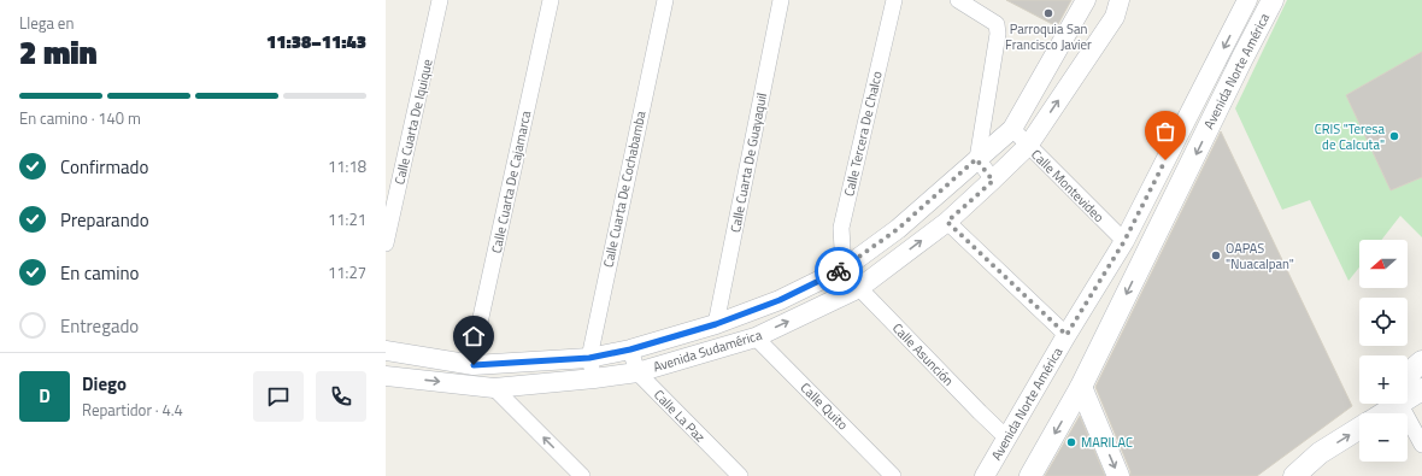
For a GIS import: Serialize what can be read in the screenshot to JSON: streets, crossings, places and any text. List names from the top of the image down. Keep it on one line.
{"streets":{"main road":["Avenida Norte América"],"street":["Calle Cuarta De Iquique","Calle Tercera De Chalco","Calle Cuarta De Guayaquil","Calle Cuarta De Cajamarca","Calle Montevideo","Calle Cuarta De Cochabamba","Avenida Sudamérica","Calle Asunción","Calle Quito","Calle La Paz"]},"crossings":[["Avenida Norte América","Calle Montevideo"],["Avenida Norte América","Calle Asunción"],["Calle Tercera De Chalco","Avenida Sudamérica"],["Calle Tercera De Chalco","Calle Asunción"],["Calle Cuarta De Guayaquil","Avenida Sudamérica"],["Calle Cuarta De Cajamarca","Avenida Sudamérica"],["Calle Montevideo","Avenida Sudamérica"],["Calle Cuarta De Cochabamba","Avenida Sudamérica"],["Avenida Sudamérica","Calle Asunción"],["Avenida Sudamérica","Calle Quito"],["Avenida Sudamérica","Calle La Paz"]],"places":["Parroquia San Francisco Javier","CRIS \"Teresa de Calcuta\"","OAPAS \"Nuacalpan\"","MARILAC"],"north":"left","page":{"heading":["2 min","Llega en","11:38–11:43"],"panel":["Diego","Repartidor · 4.4"],"bar":"En camino · 140 m","list":[["Confirmado","11:18"],["Preparando","11:21"],["En camino","11:27"],"Entregado"],"map_buttons":["+","−"],"round":"D"}}
